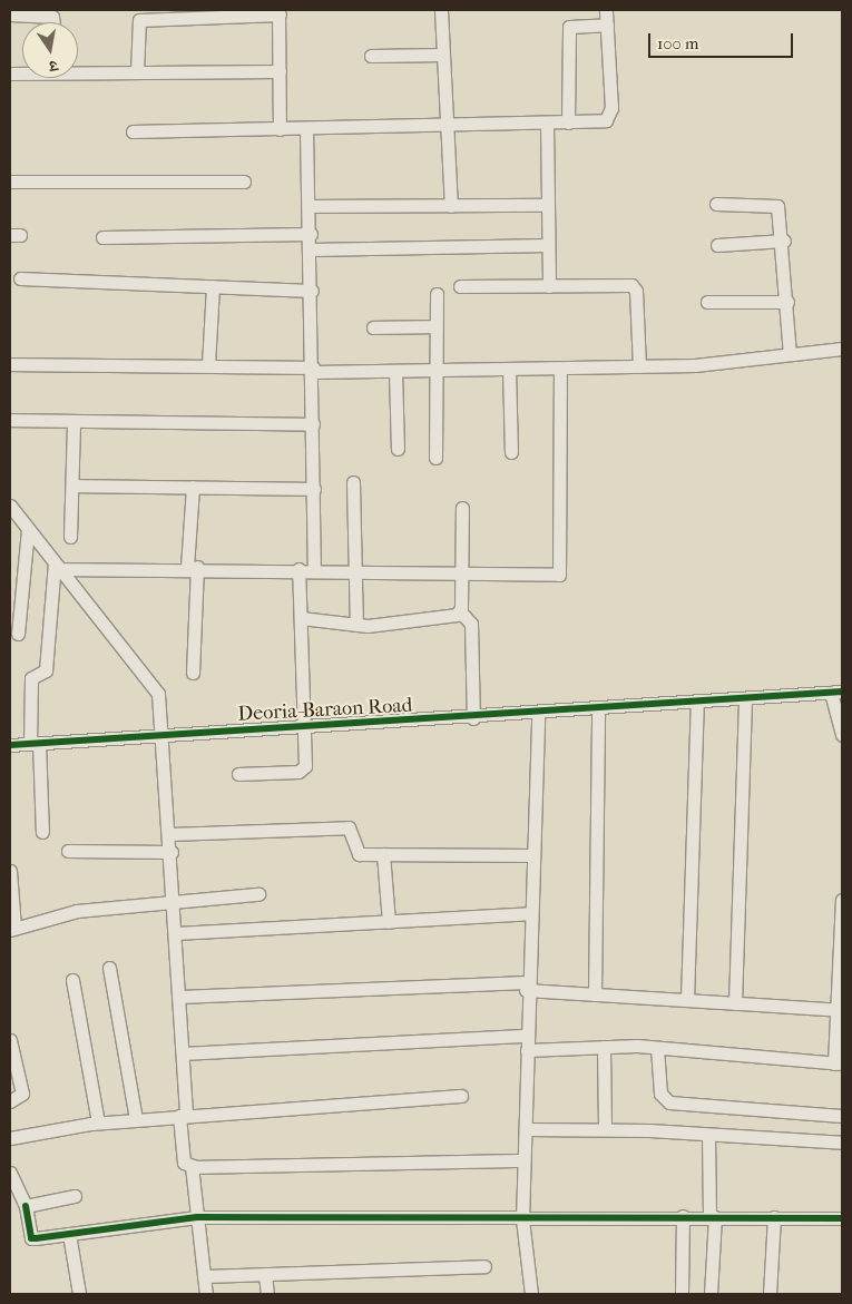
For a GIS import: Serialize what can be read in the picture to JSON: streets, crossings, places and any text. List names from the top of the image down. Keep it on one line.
{"streets":{"street":["Deoria-Baraon Road"]},"scale_bar":"100 m","north":"bottom"}
